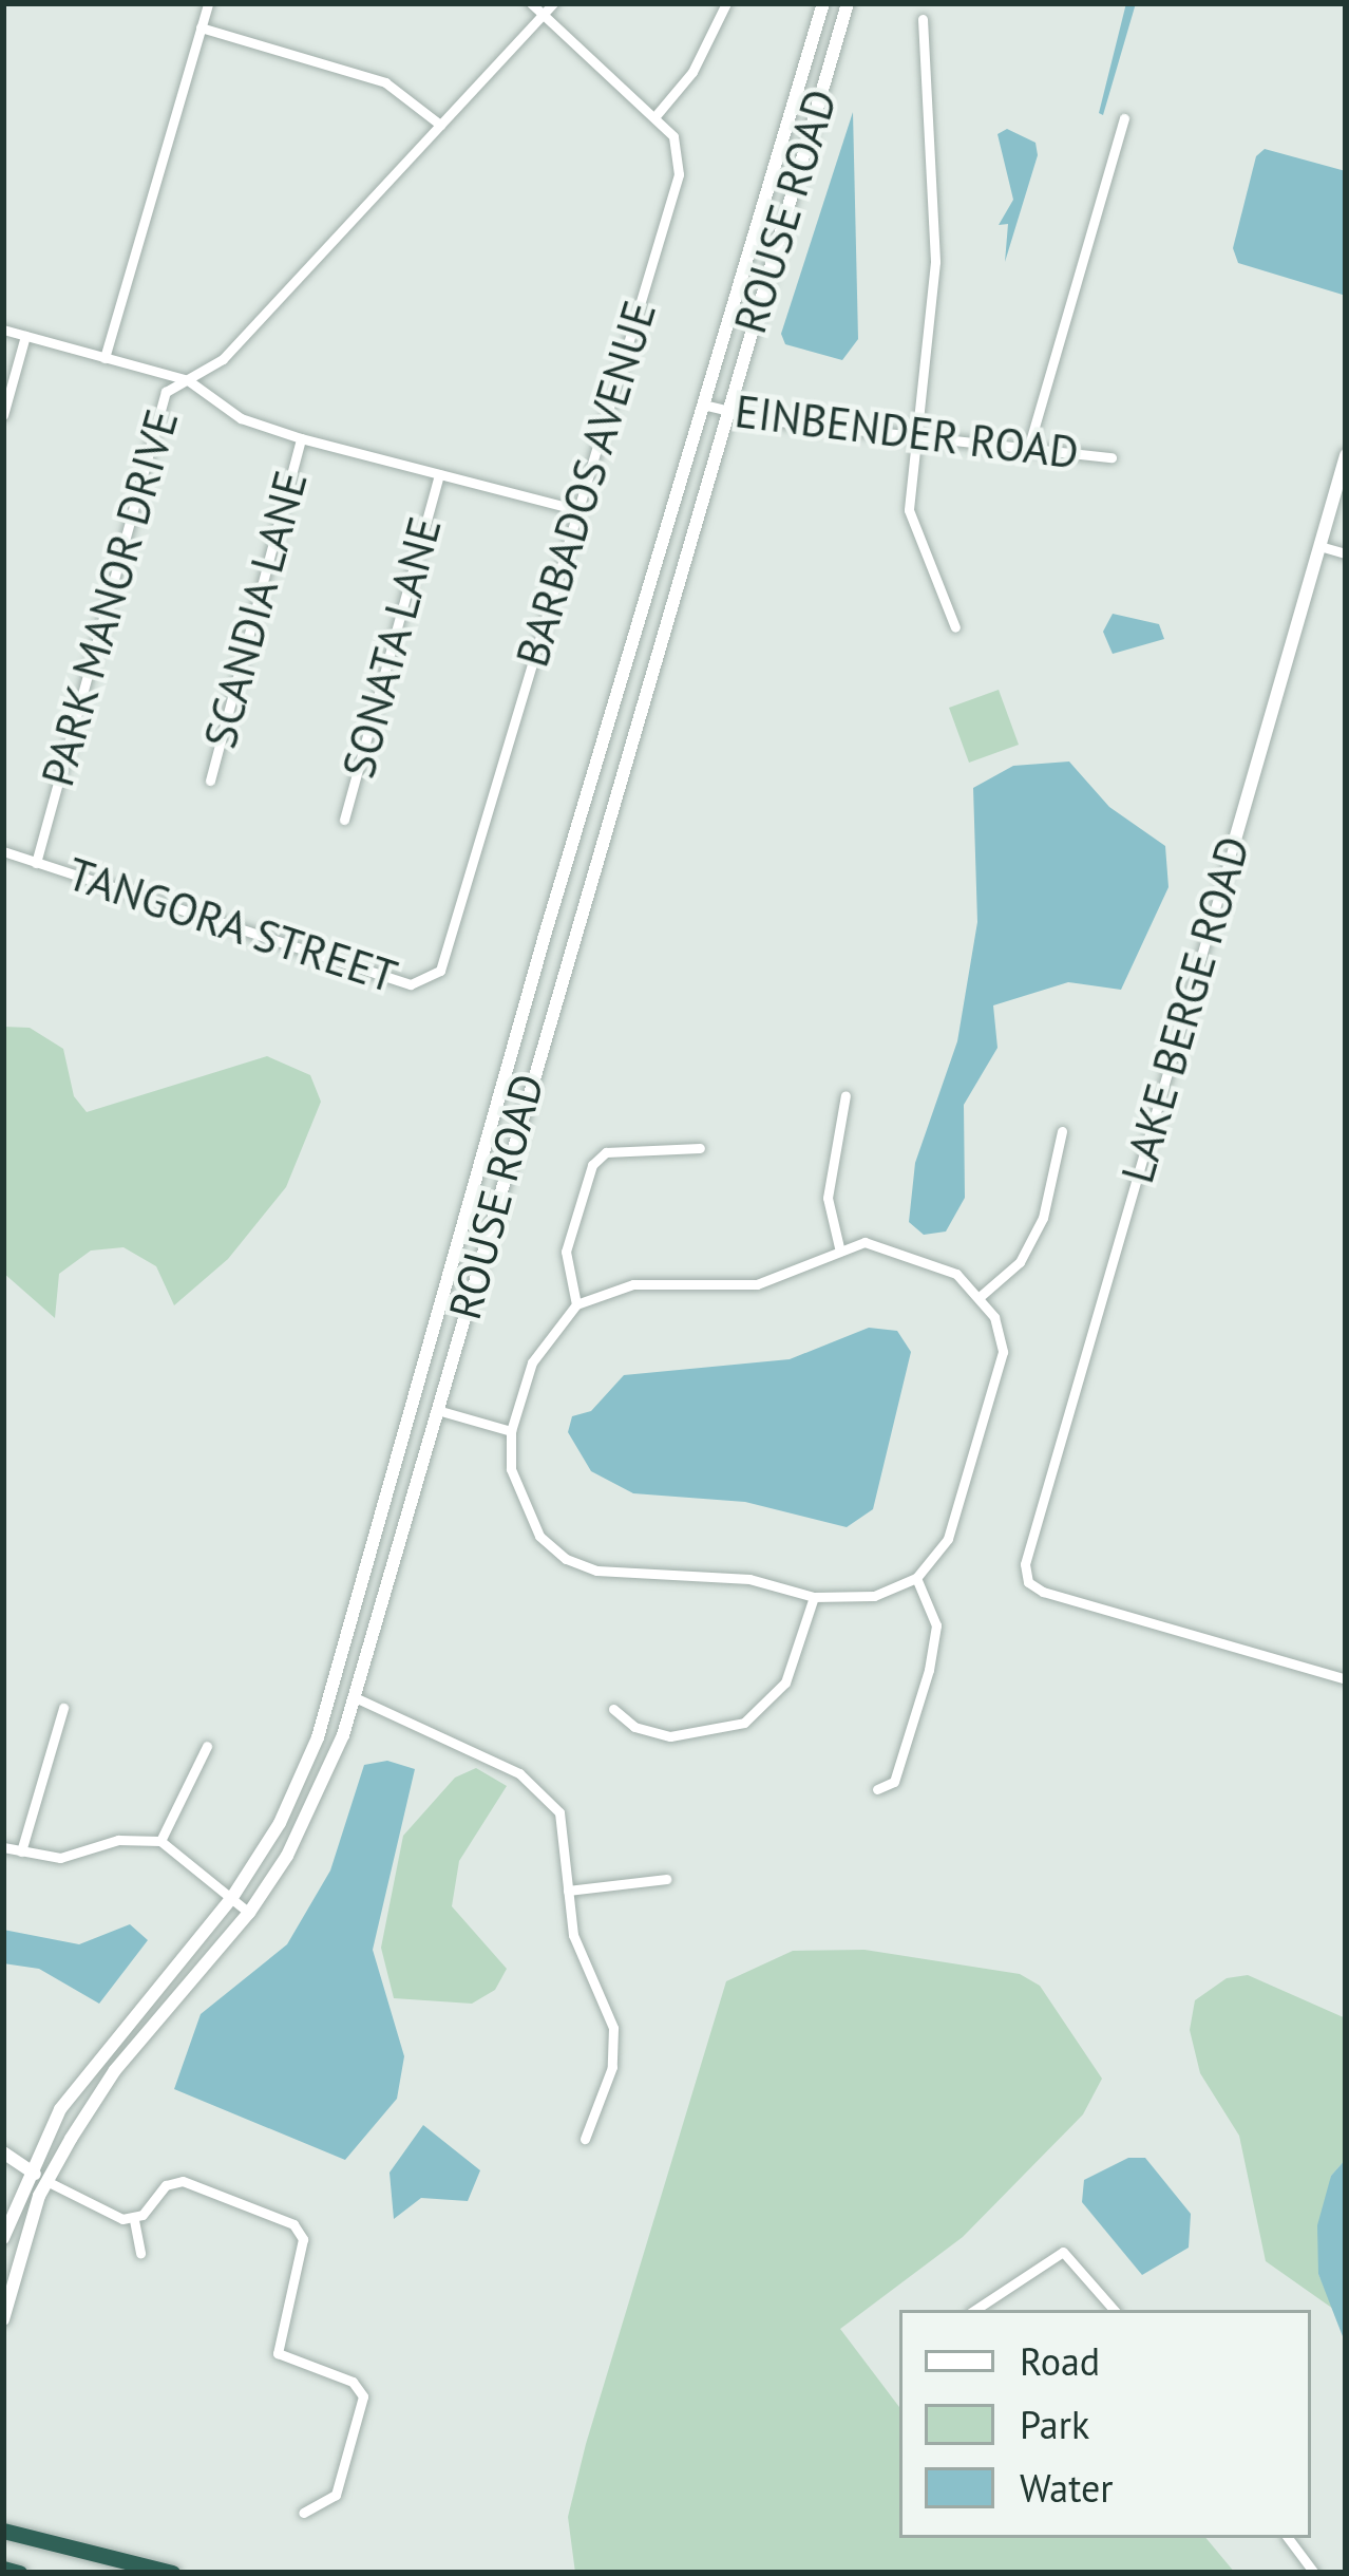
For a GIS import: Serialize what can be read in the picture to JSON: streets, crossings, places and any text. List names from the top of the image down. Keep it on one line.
{"streets":{"street":["ROUSE ROAD","EINBENDER ROAD","BARBADOS AVENUE","PARK MANOR DRIVE","SCANDIA LANE","SONATA LANE","TANGORA STREET","LAKE BERGE ROAD"]},"crossings":[["ROUSE ROAD","EINBENDER ROAD"],["BARBADOS AVENUE","TANGORA STREET"],["PARK MANOR DRIVE","TANGORA STREET"]],"legend":["Road","Park","Water"]}
